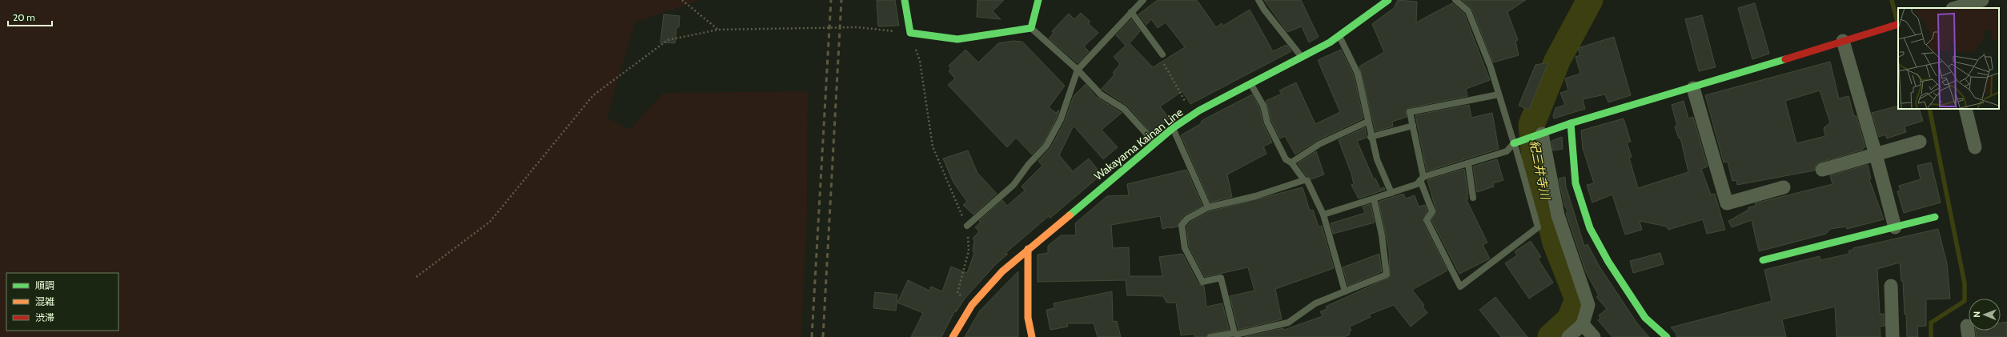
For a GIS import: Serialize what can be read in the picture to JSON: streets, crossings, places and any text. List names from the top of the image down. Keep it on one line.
{"streets":{"street":["Wakayama Kainan Line"]},"water":["紀三井寺川"],"legend":["順調","混雑","渋滞"],"scale_bar":"20 m","north":"left"}
